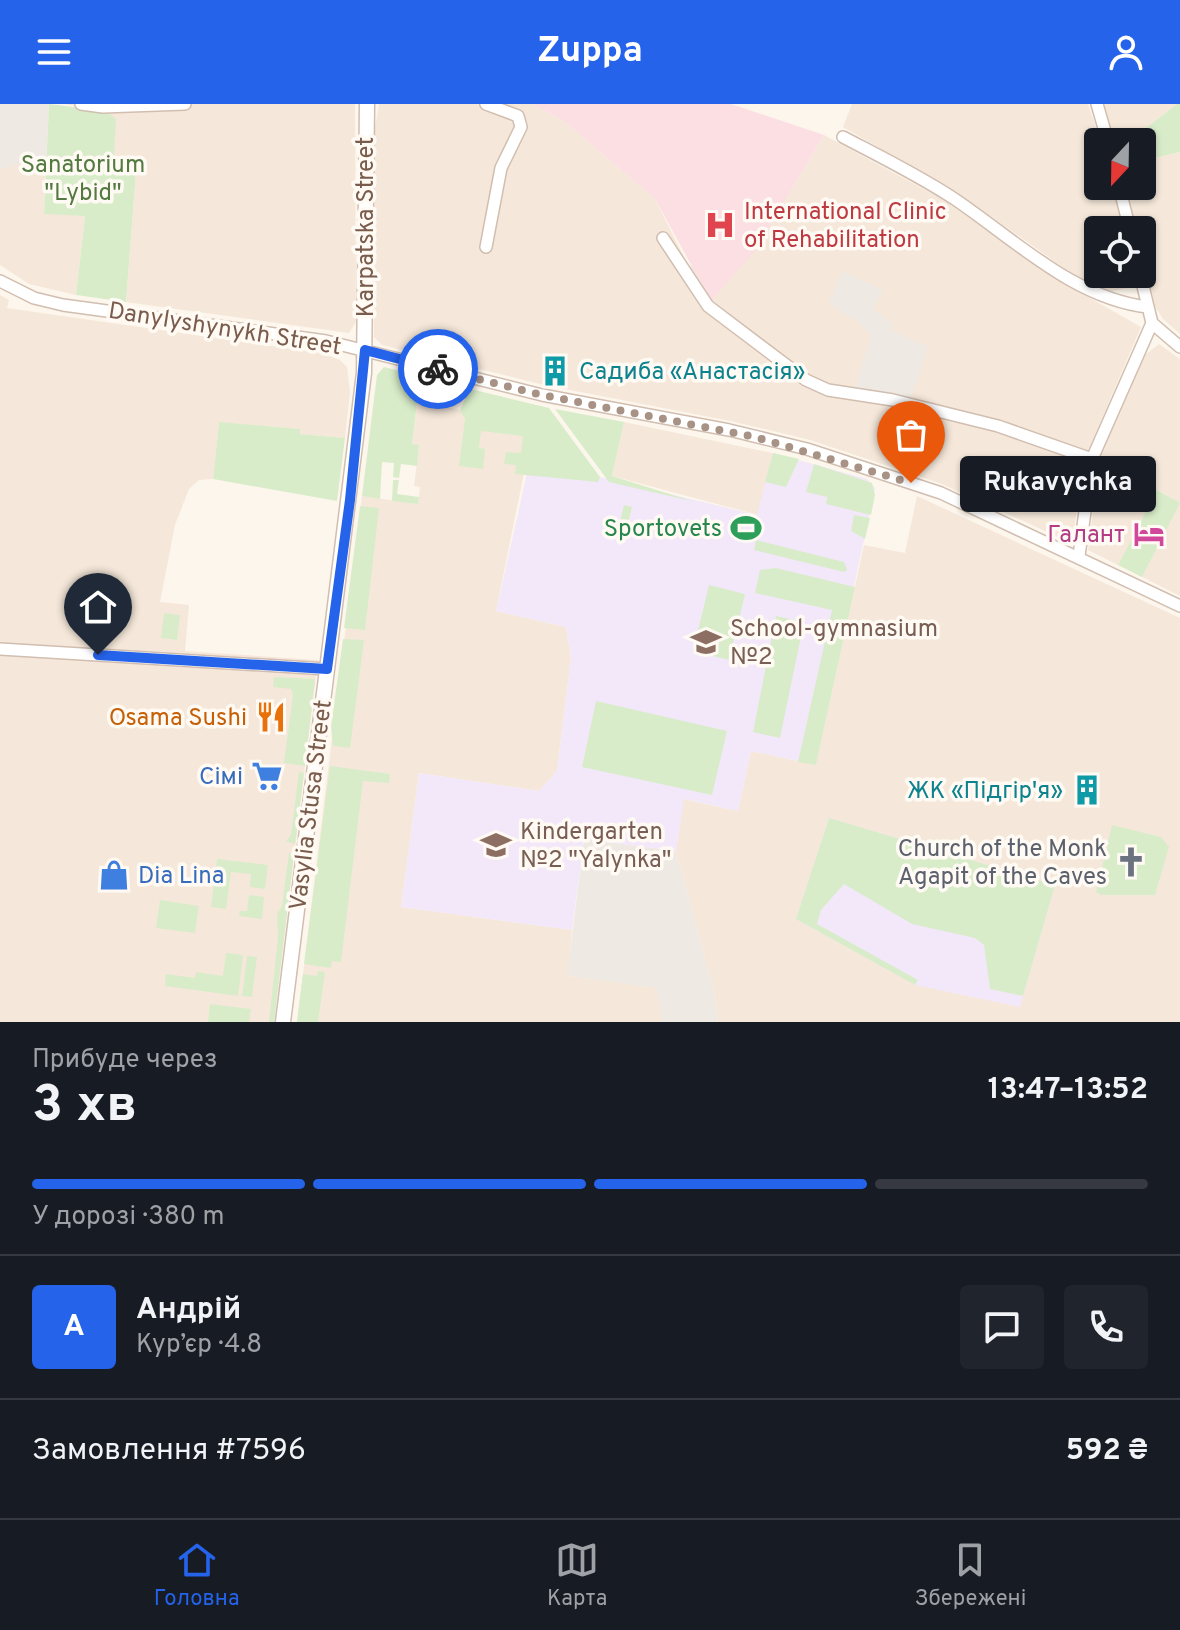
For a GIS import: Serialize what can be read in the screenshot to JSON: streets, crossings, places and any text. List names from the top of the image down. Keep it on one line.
{"streets":{"street":["Karpatska Street","Danylyshynykh Street","Vasylia Stusa Street"]},"crossings":[["Karpatska Street","Danylyshynykh Street"],["Karpatska Street","Vasylia Stusa Street"],["Danylyshynykh Street","Vasylia Stusa Street"]],"parks":["Sanatorium \"Lybid\""],"places":{"hospital":["International Clinic of Rehabilitation"],"building":["Садиба «Анастасія»","ЖК «Підгір'я»"],"other":["Rukavychka"],"sports":["Sportovets"],"hotel":["Галант"],"school or university":["School-gymnasium №2","Kindergarten №2 \"Yalynka\""],"restaurant":["Osama Sushi"],"supermarket":["Сімі"],"church":["Church of the Monk Agapit of the Caves"],"shop":["Dia Lina"]},"north":"bottom","page":{"header":"Zuppa","bubble":"Rukavychka","heading":["3 хв","Прибуде через","13:47–13:52"],"panel":["Андрій","Кур’єр · 4.8","Замовлення #7596","592 ₴"],"bar":"У дорозі · 380 m","round":"А","tabs":["Головна","Карта","Збережені"]}}
